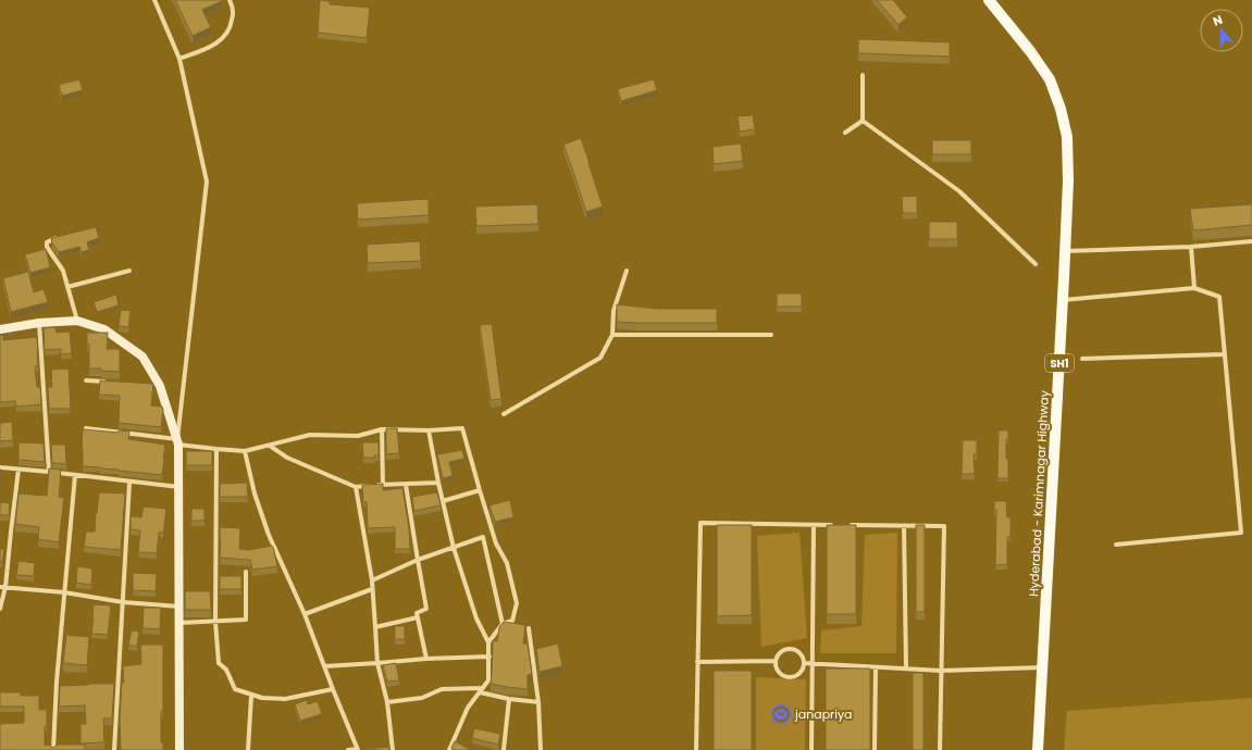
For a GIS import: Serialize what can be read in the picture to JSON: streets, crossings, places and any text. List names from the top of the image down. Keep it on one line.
{"streets":{"main road":["SH1","Hyderabad - Karimnagar Highway"]},"places":{"sports":["janapriya"]},"north":"top"}
